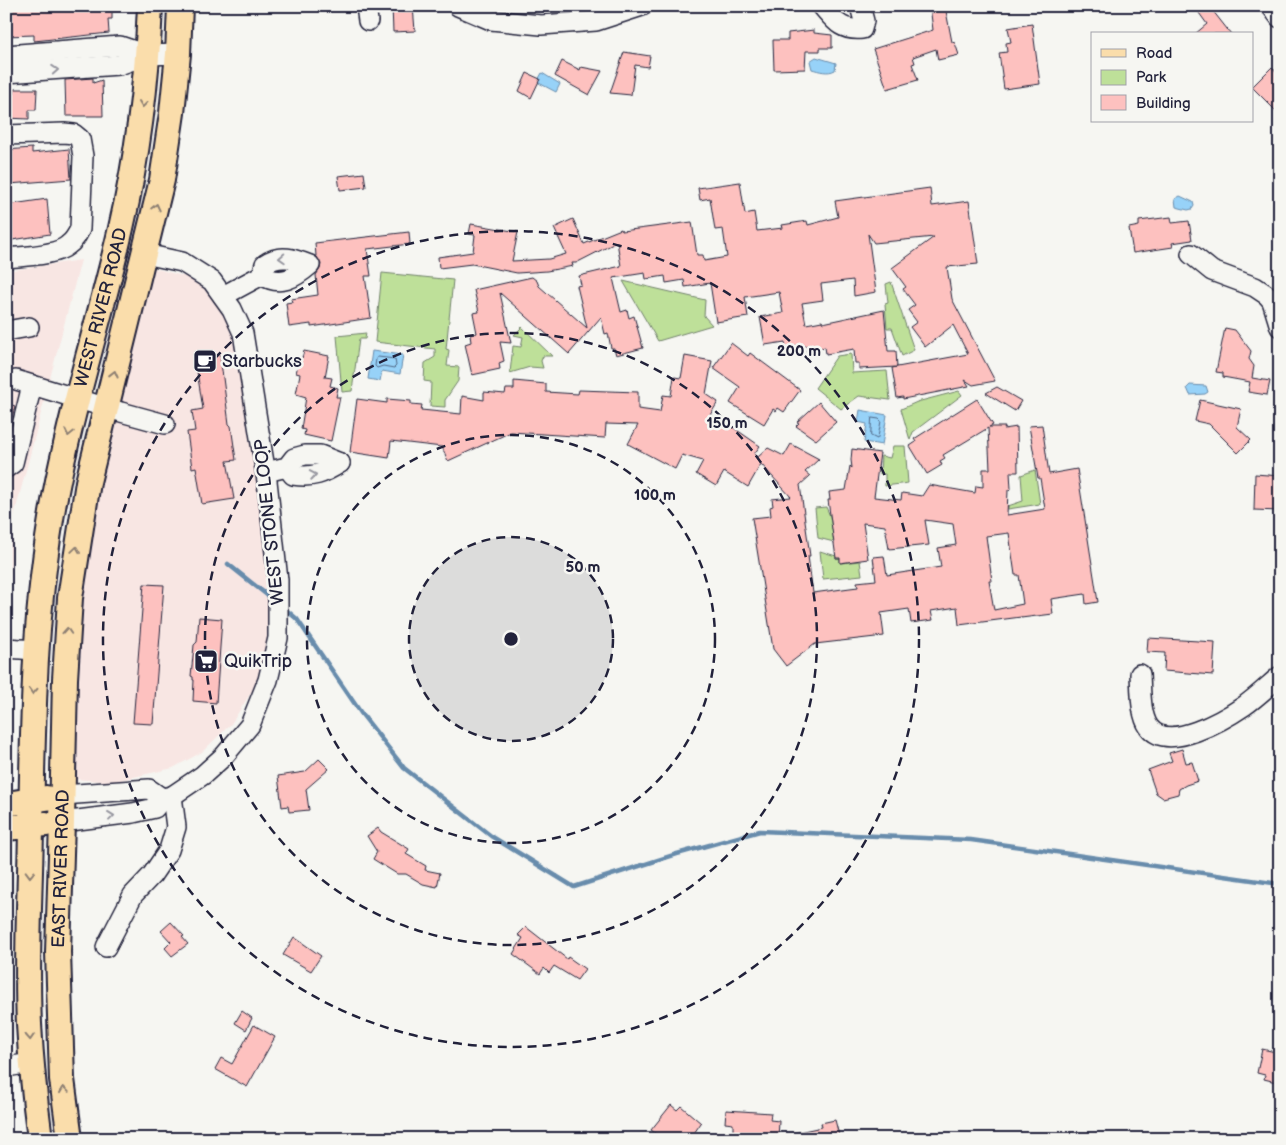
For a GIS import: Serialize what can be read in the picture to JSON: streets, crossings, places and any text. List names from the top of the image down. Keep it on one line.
{"streets":{"main road":["WEST RIVER ROAD","EAST RIVER ROAD"],"street":["WEST STONE LOOP"]},"crossings":[["WEST RIVER ROAD","WEST STONE LOOP"],["WEST RIVER ROAD","EAST RIVER ROAD"],["WEST STONE LOOP","EAST RIVER ROAD"]],"places":{"cafe":["Starbucks"],"supermarket":["QuikTrip"]},"legend":["Road","Park","Building"],"rings":["200 m","150 m","100 m","50 m"]}
